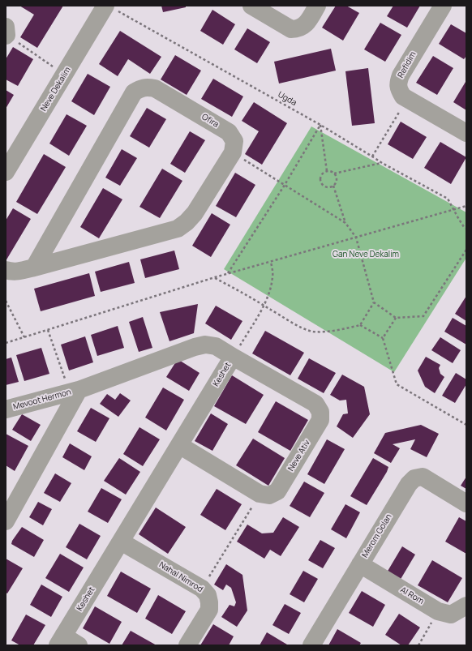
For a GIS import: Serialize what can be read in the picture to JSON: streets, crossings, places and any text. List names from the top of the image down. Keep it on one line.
{"streets":{"street":["Refidim","Neve Dekalim","Ofira","Keshet","Mevoot Hermon","Neve Ativ","Merom Golan","Nahal Nimrod","Al Rom"],"path":["Ugda"]},"crossings":[["Neve Dekalim","Ugda"],["Keshet","Mevoot Hermon"],["Keshet","Neve Ativ"],["Keshet","Nahal Nimrod"],["Merom Golan","Al Rom"]],"parks":["Gan Neve Dekalim"]}
